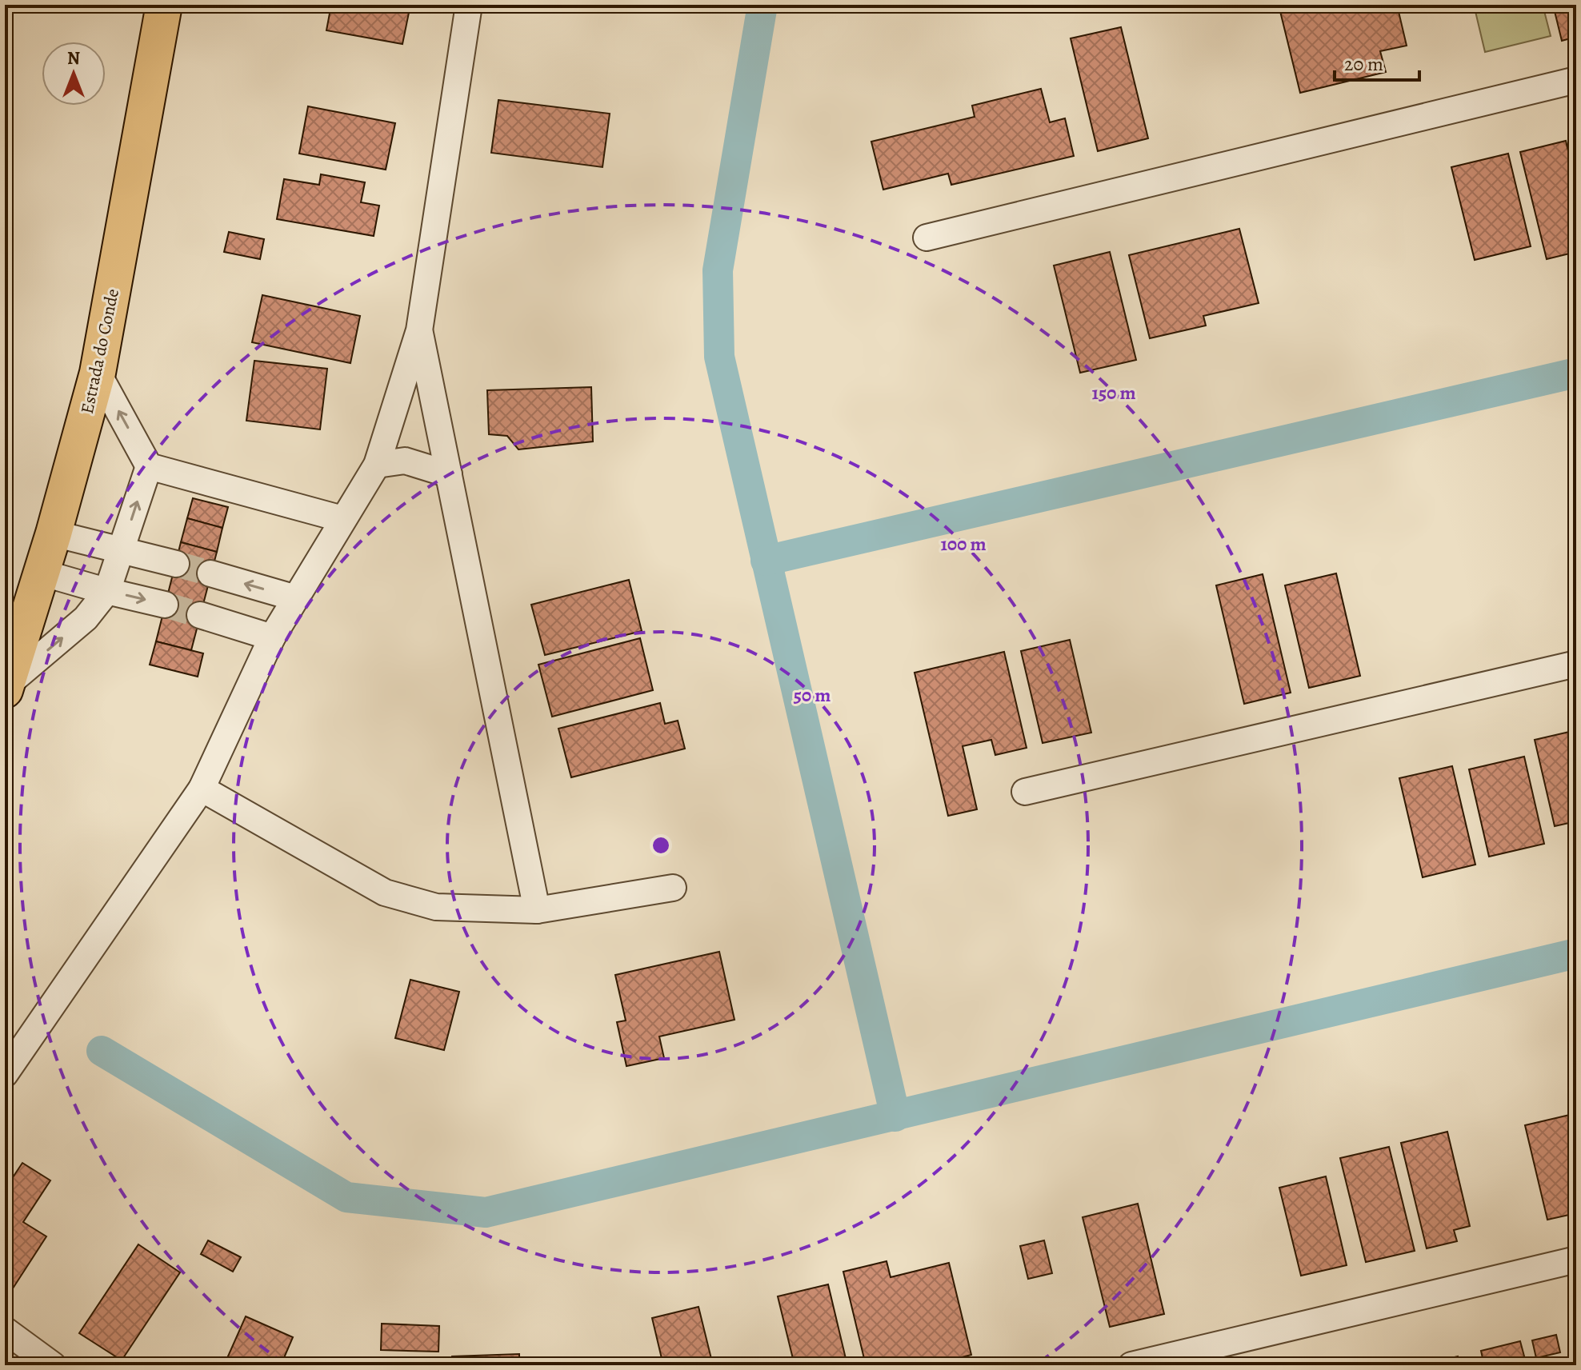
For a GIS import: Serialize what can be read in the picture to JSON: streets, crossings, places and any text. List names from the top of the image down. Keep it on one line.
{"streets":{"main road":["Estrada do Conde"]},"scale_bar":"20 m","north":"top","rings":["150 m","100 m","50 m"]}
